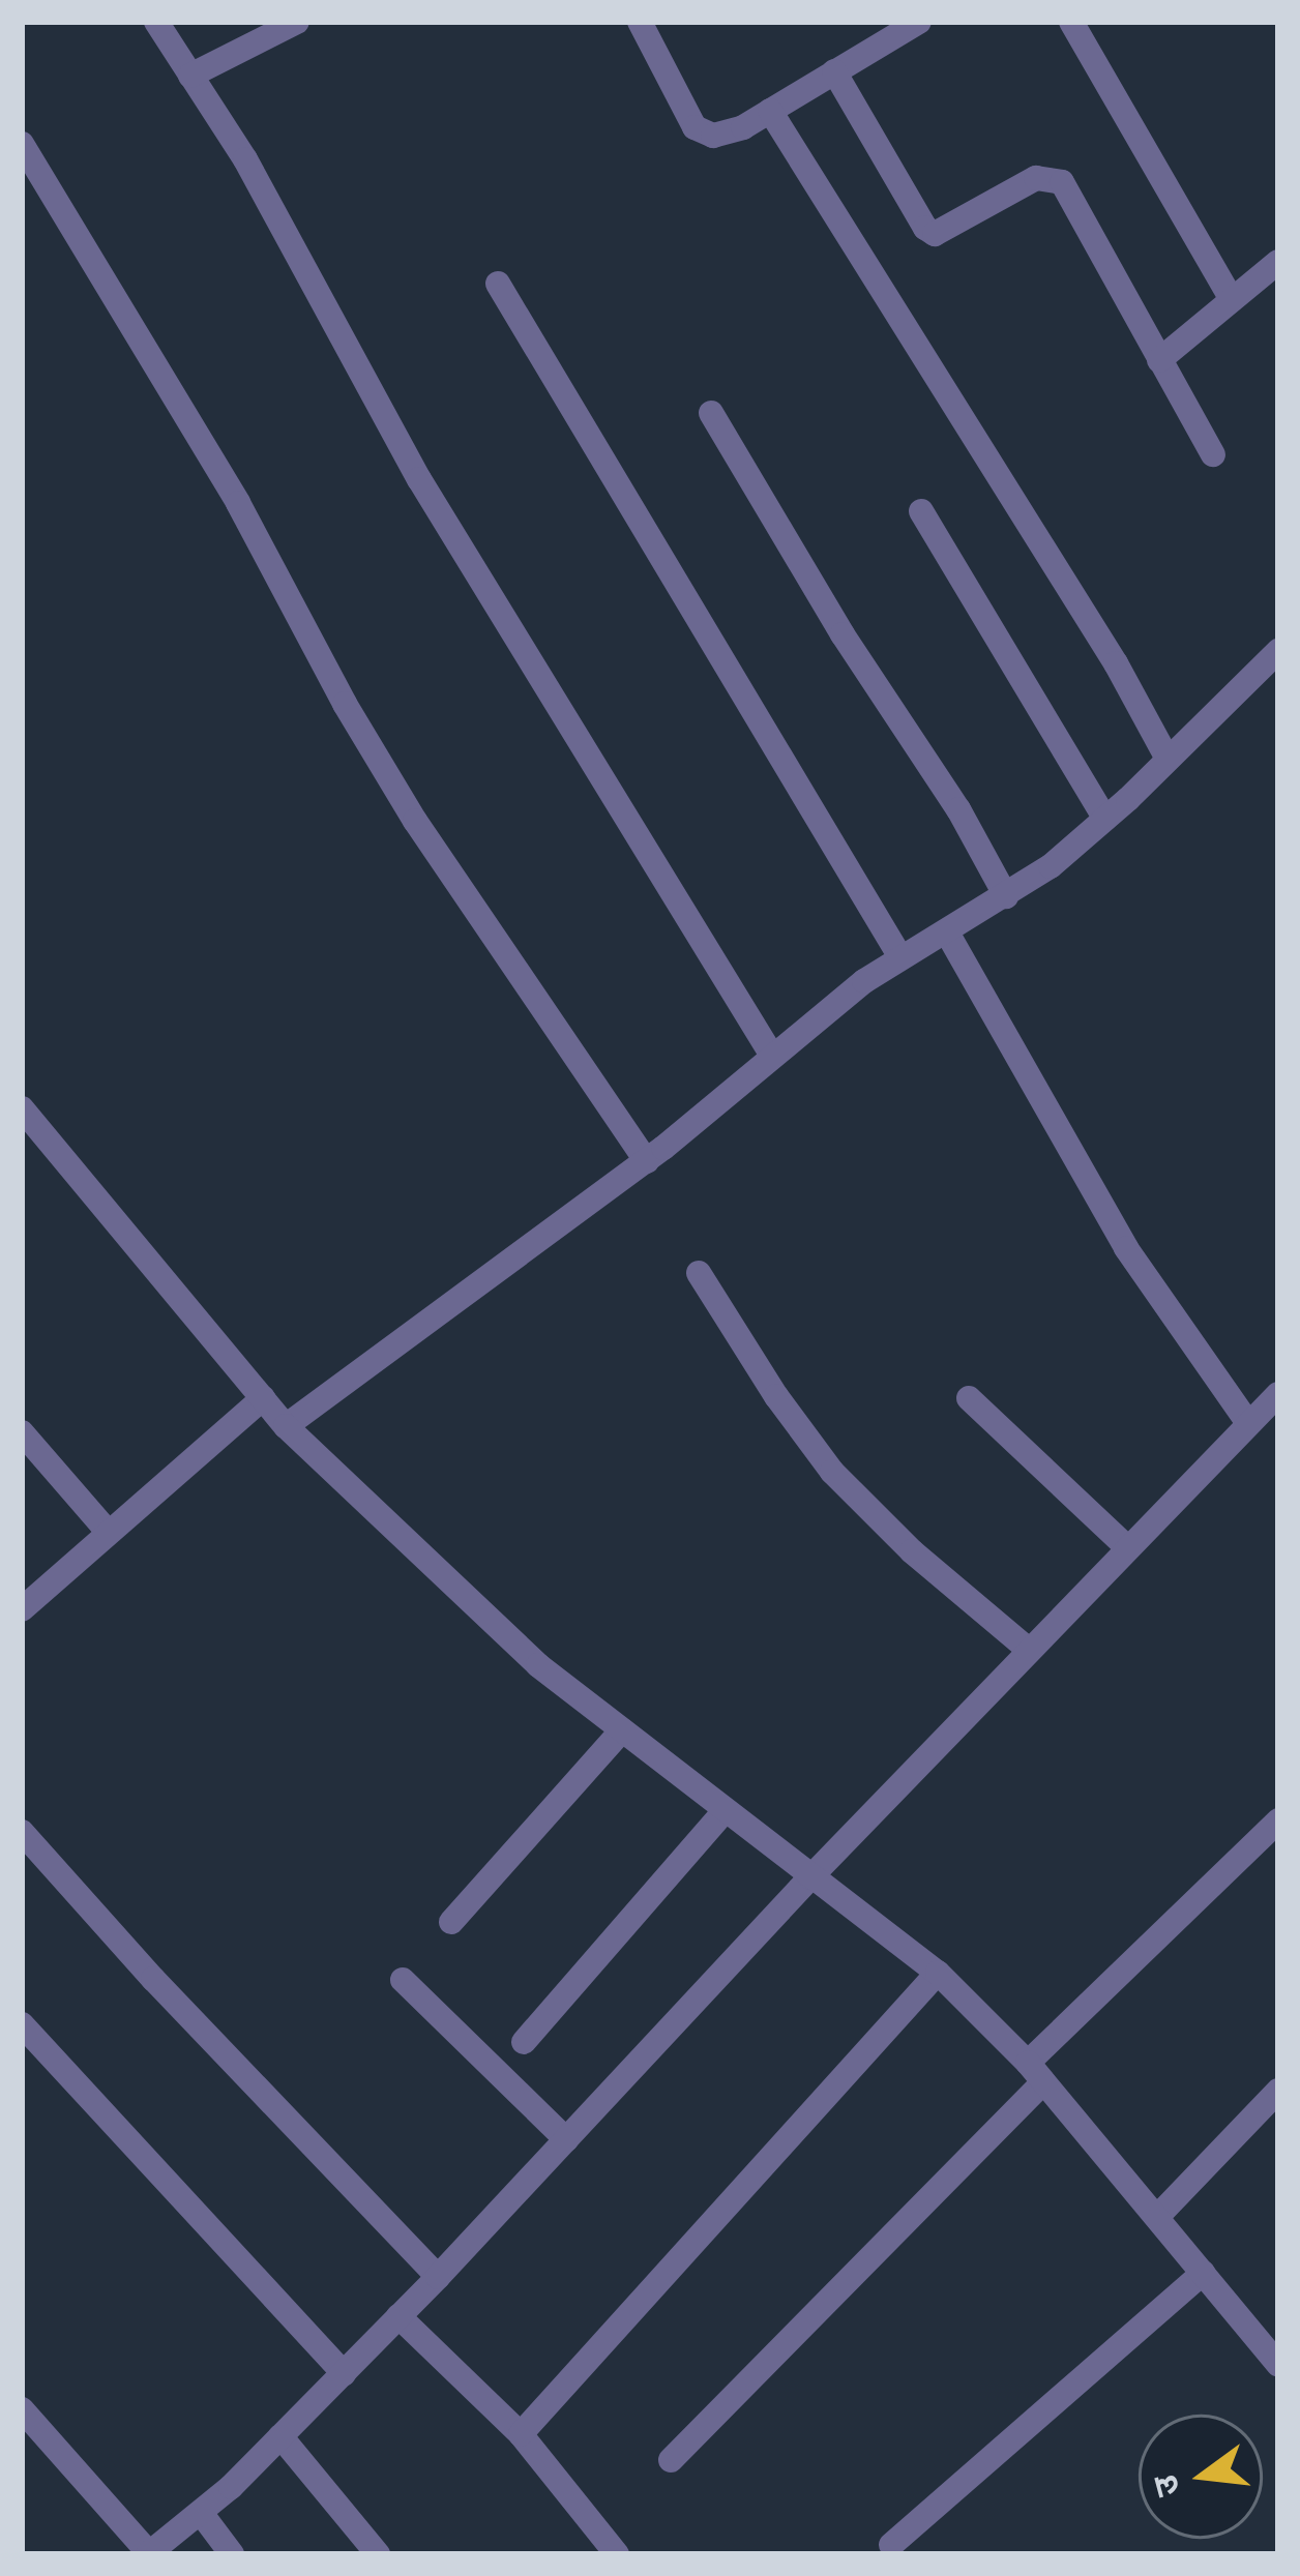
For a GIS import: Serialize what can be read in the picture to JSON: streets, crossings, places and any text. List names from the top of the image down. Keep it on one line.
{"north":"left"}
